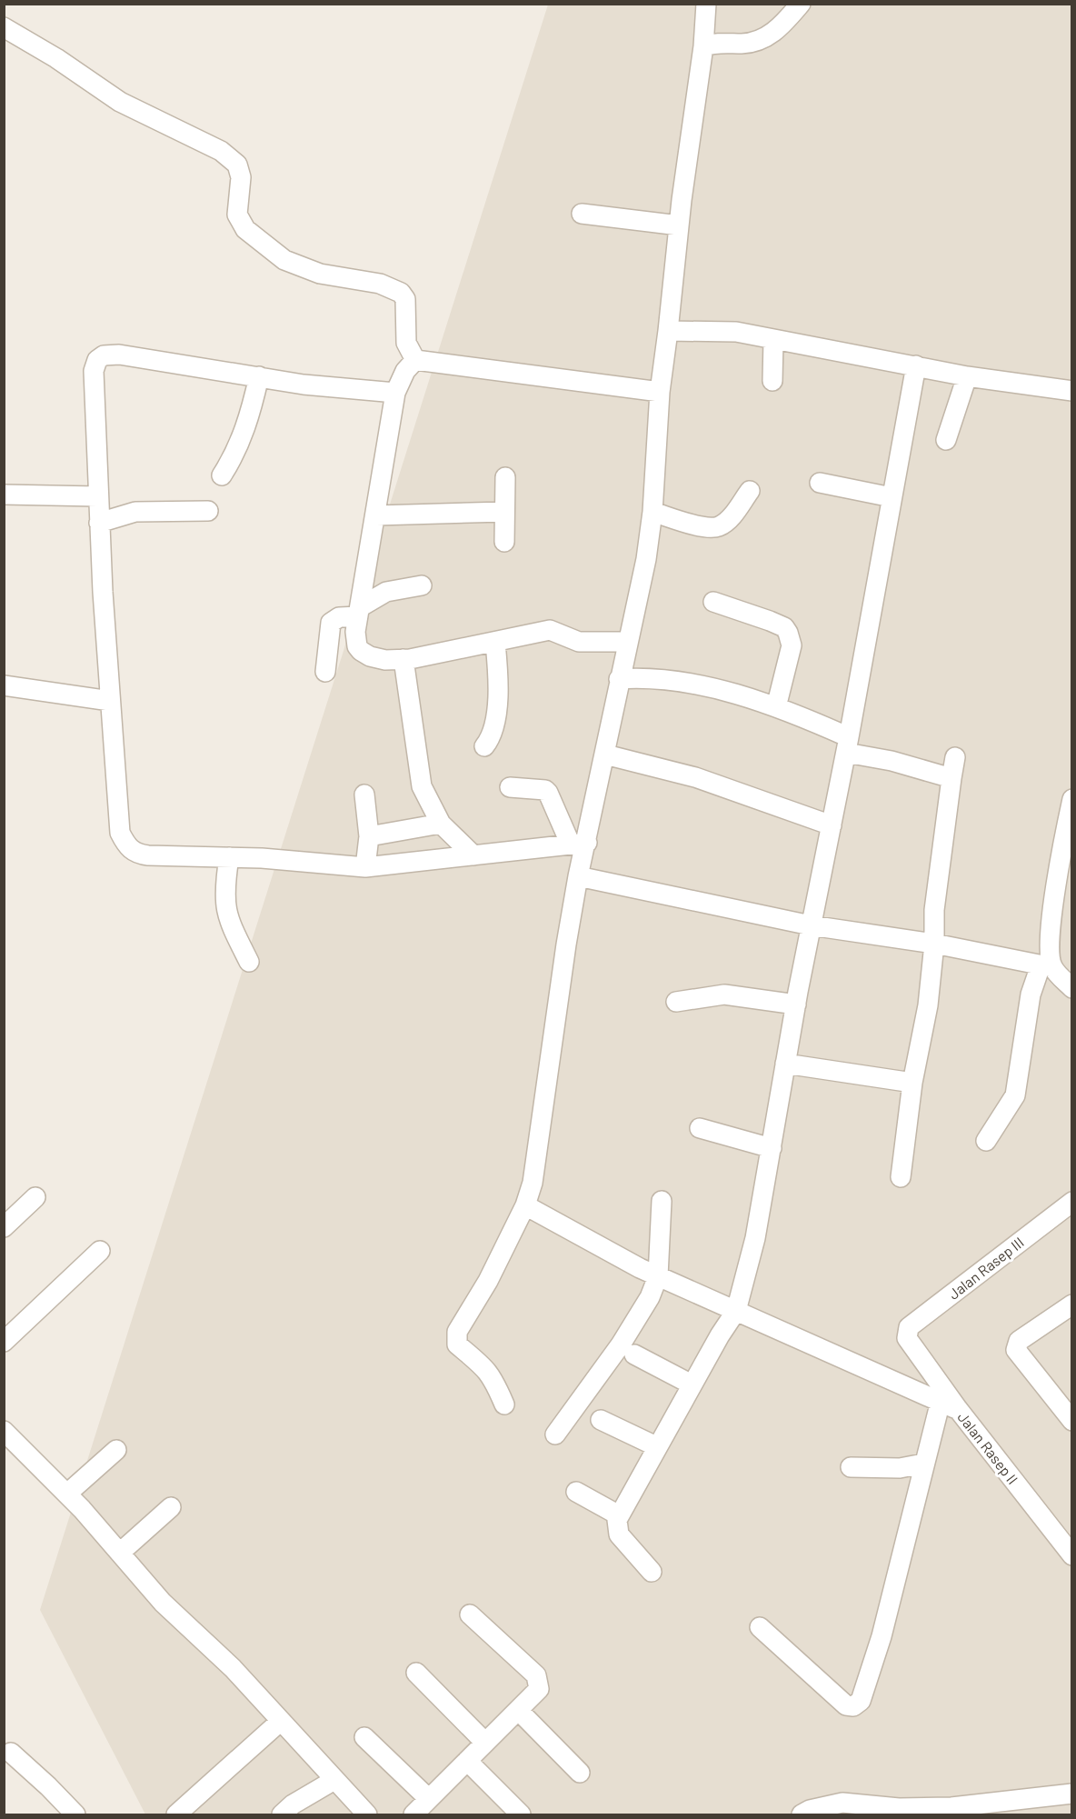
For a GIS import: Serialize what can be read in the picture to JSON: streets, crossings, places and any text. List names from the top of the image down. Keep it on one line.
{"streets":{"street":["Jalan Rasep III","Jalan Rasep II"]},"crossings":[["Jalan Rasep III","Jalan Rasep II"]]}
